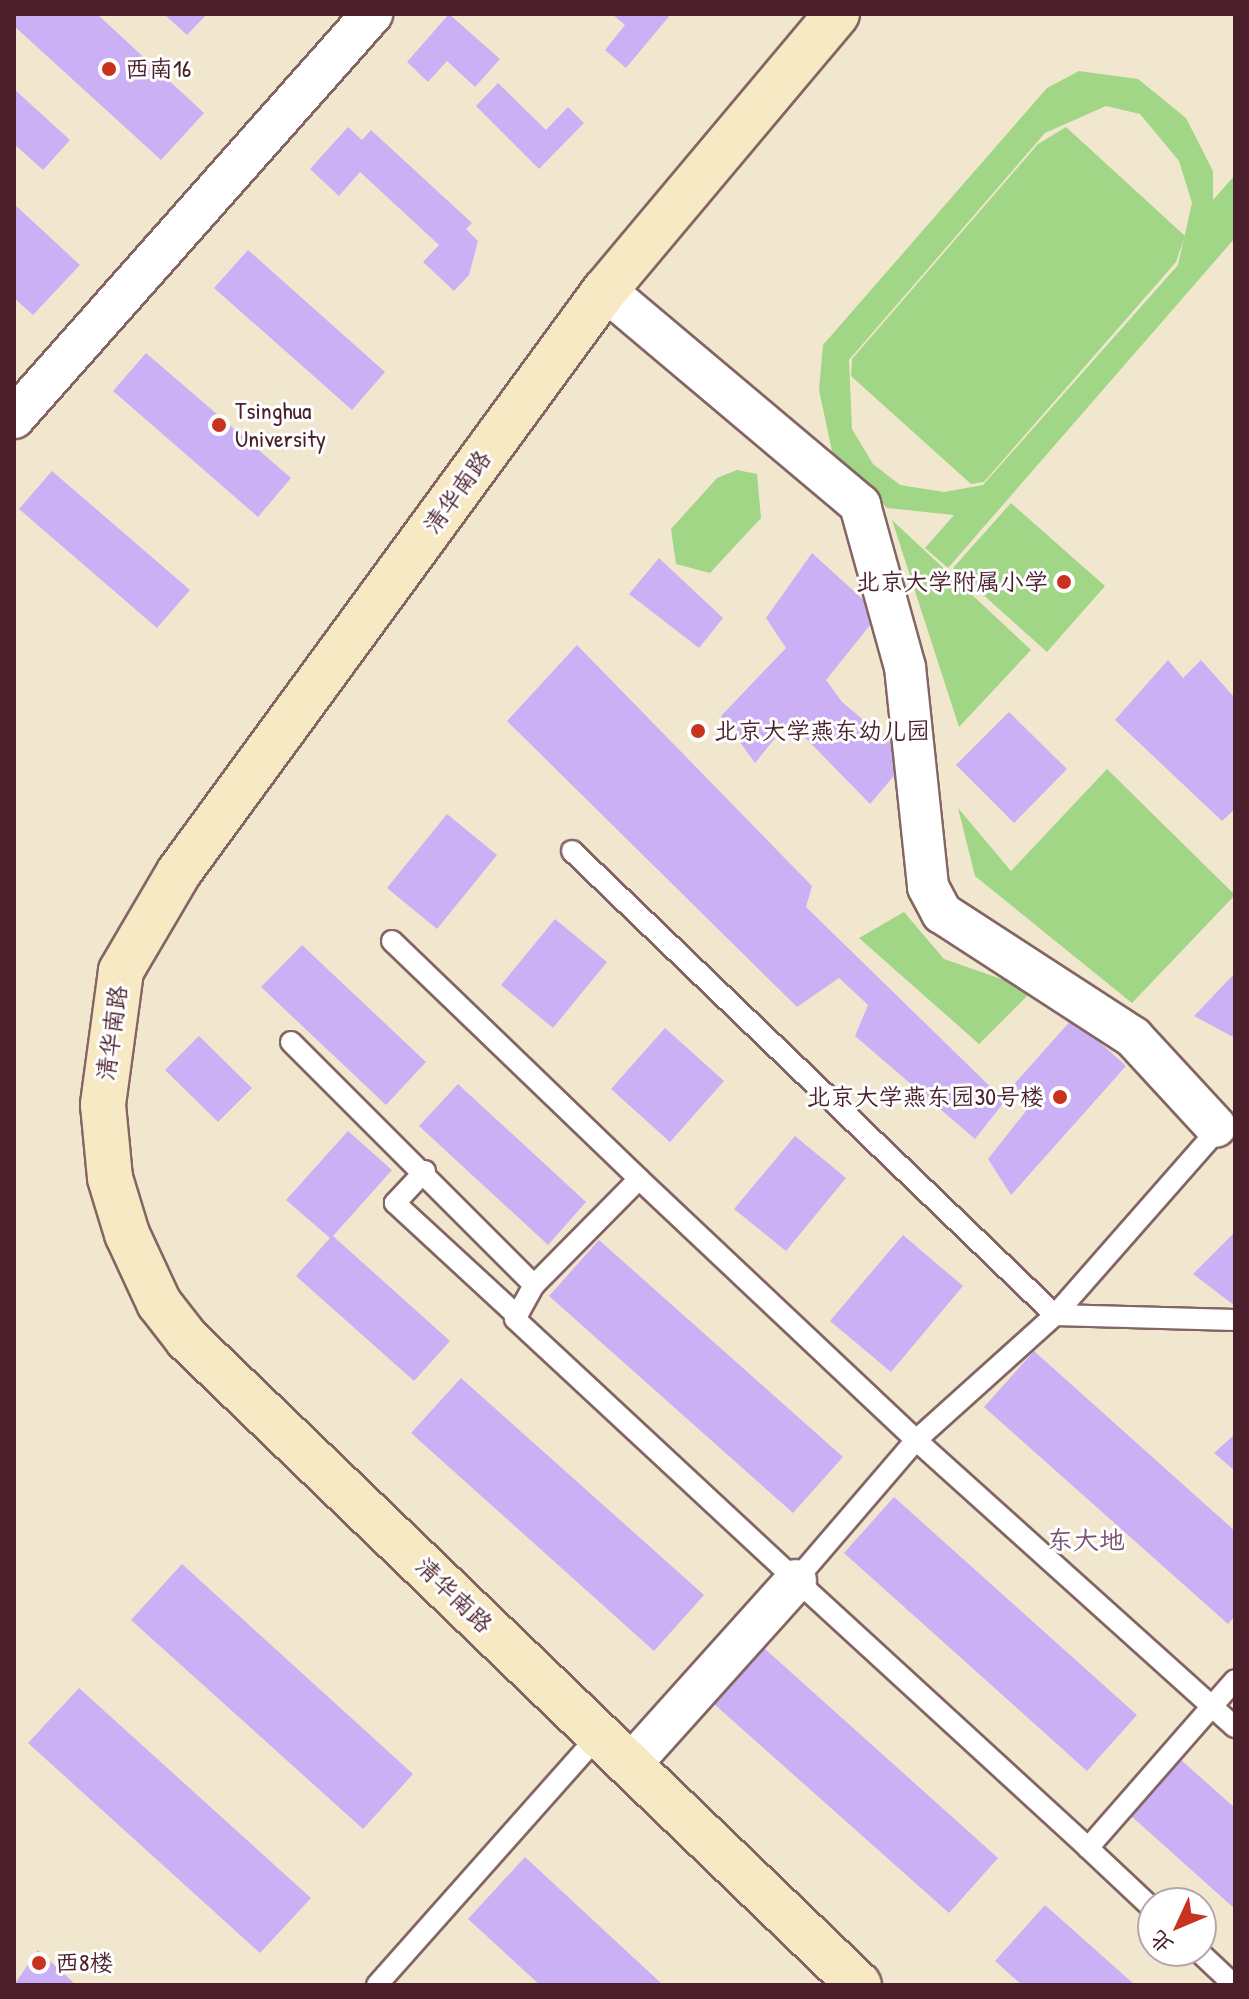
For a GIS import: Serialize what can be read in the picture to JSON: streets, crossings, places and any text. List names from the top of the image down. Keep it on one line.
{"streets":{"street":["清华南路"]},"districts":["东大地"],"places":["西南16","Tsinghua University","北京大学附属小学","北京大学燕东幼儿园","北京大学燕东园30号楼","西8楼"],"north":"bottom left"}
